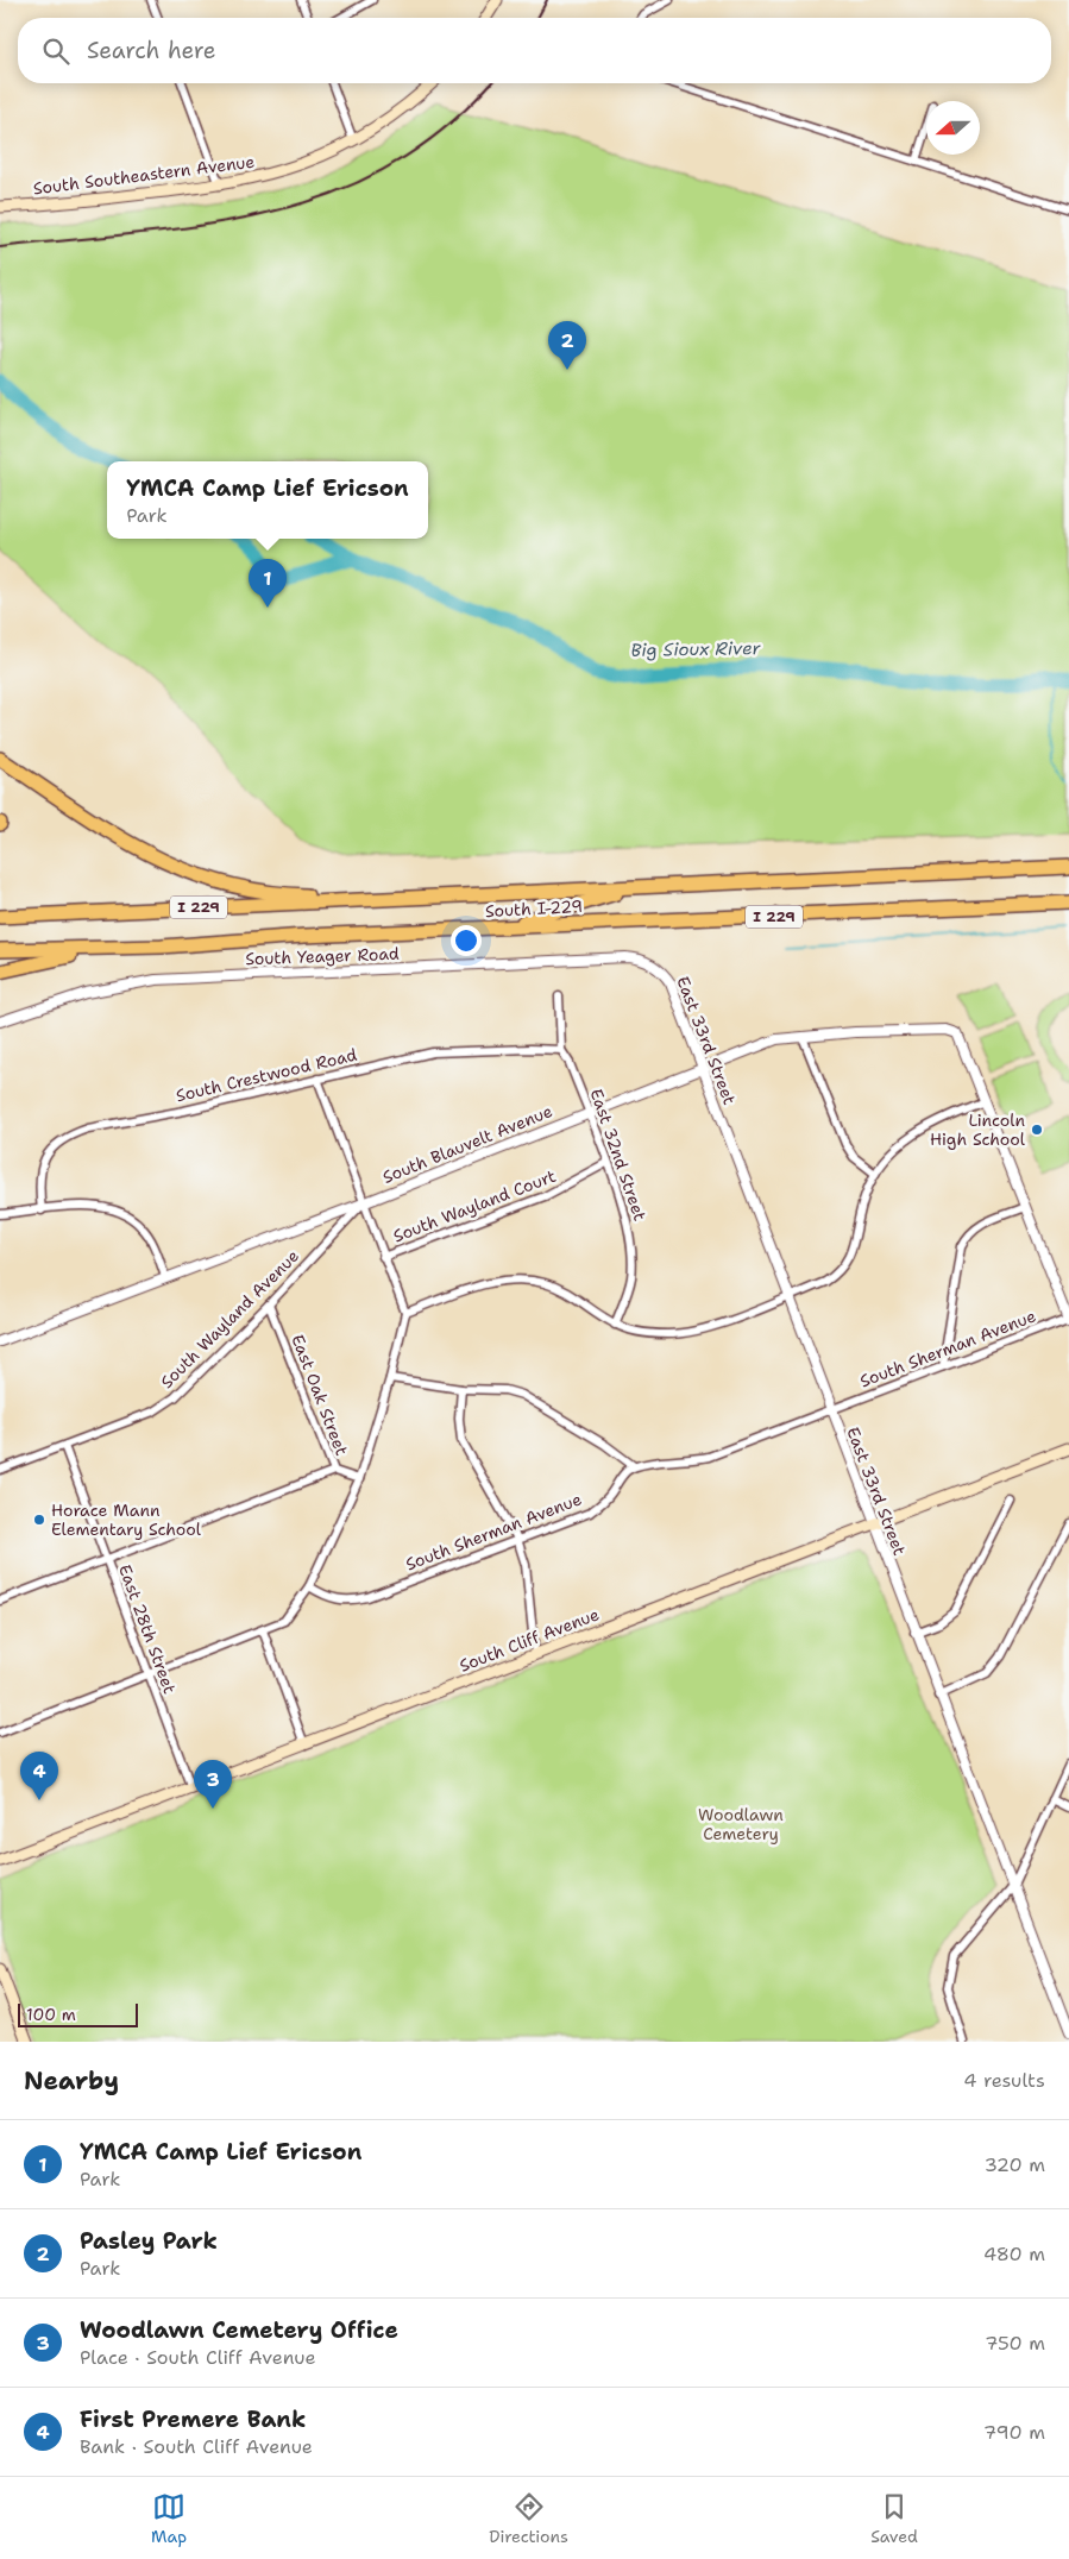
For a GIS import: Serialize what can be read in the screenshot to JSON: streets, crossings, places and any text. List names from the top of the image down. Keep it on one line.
{"streets":{"highway":["I 229","South I-229"],"main road":["South Southeastern Avenue","South Cliff Avenue"],"street":["South Yeager Road","East 33rd Street","South Crestwood Road","South Blauvelt Avenue","East 32nd Street","South Wayland Court","South Wayland Avenue","South Sherman Avenue","East Oak Street","East 28th Street"]},"crossings":[["South Yeager Road","East 33rd Street"],["East 33rd Street","South Blauvelt Avenue"],["East 33rd Street","South Sherman Avenue"],["East 33rd Street","South Cliff Avenue"],["South Crestwood Road","East 32nd Street"],["South Blauvelt Avenue","East 32nd Street"],["South Blauvelt Avenue","South Wayland Avenue"],["East 32nd Street","South Wayland Court"],["South Wayland Avenue","East Oak Street"],["South Wayland Avenue","East 28th Street"],["East 28th Street","South Cliff Avenue"]],"water":["Big Sioux River"],"parks":["Woodlawn Cemetery"],"places":["Lincoln High School","Horace Mann Elementary School"],"scale_bar":"100 m","north":"left","page":{"search":"Search here","pins":["2","1","4","3"],"popup":["YMCA Camp Lief Ericson","Park"],"scale":"100 m","heading":["Nearby","4 results"],"list":[{"mark":"1","name":"YMCA Camp Lief Ericson","note":"Park","value":"320 m"},{"mark":"2","name":"Pasley Park","note":"Park","value":"480 m"},{"mark":"3","name":"Woodlawn Cemetery Office","note":"Place · South Cliff Avenue","value":"750 m"},{"mark":"4","name":"First Premere Bank","note":"Bank · South Cliff Avenue","value":"790 m"}],"nav":["Map","Directions","Saved"]}}
